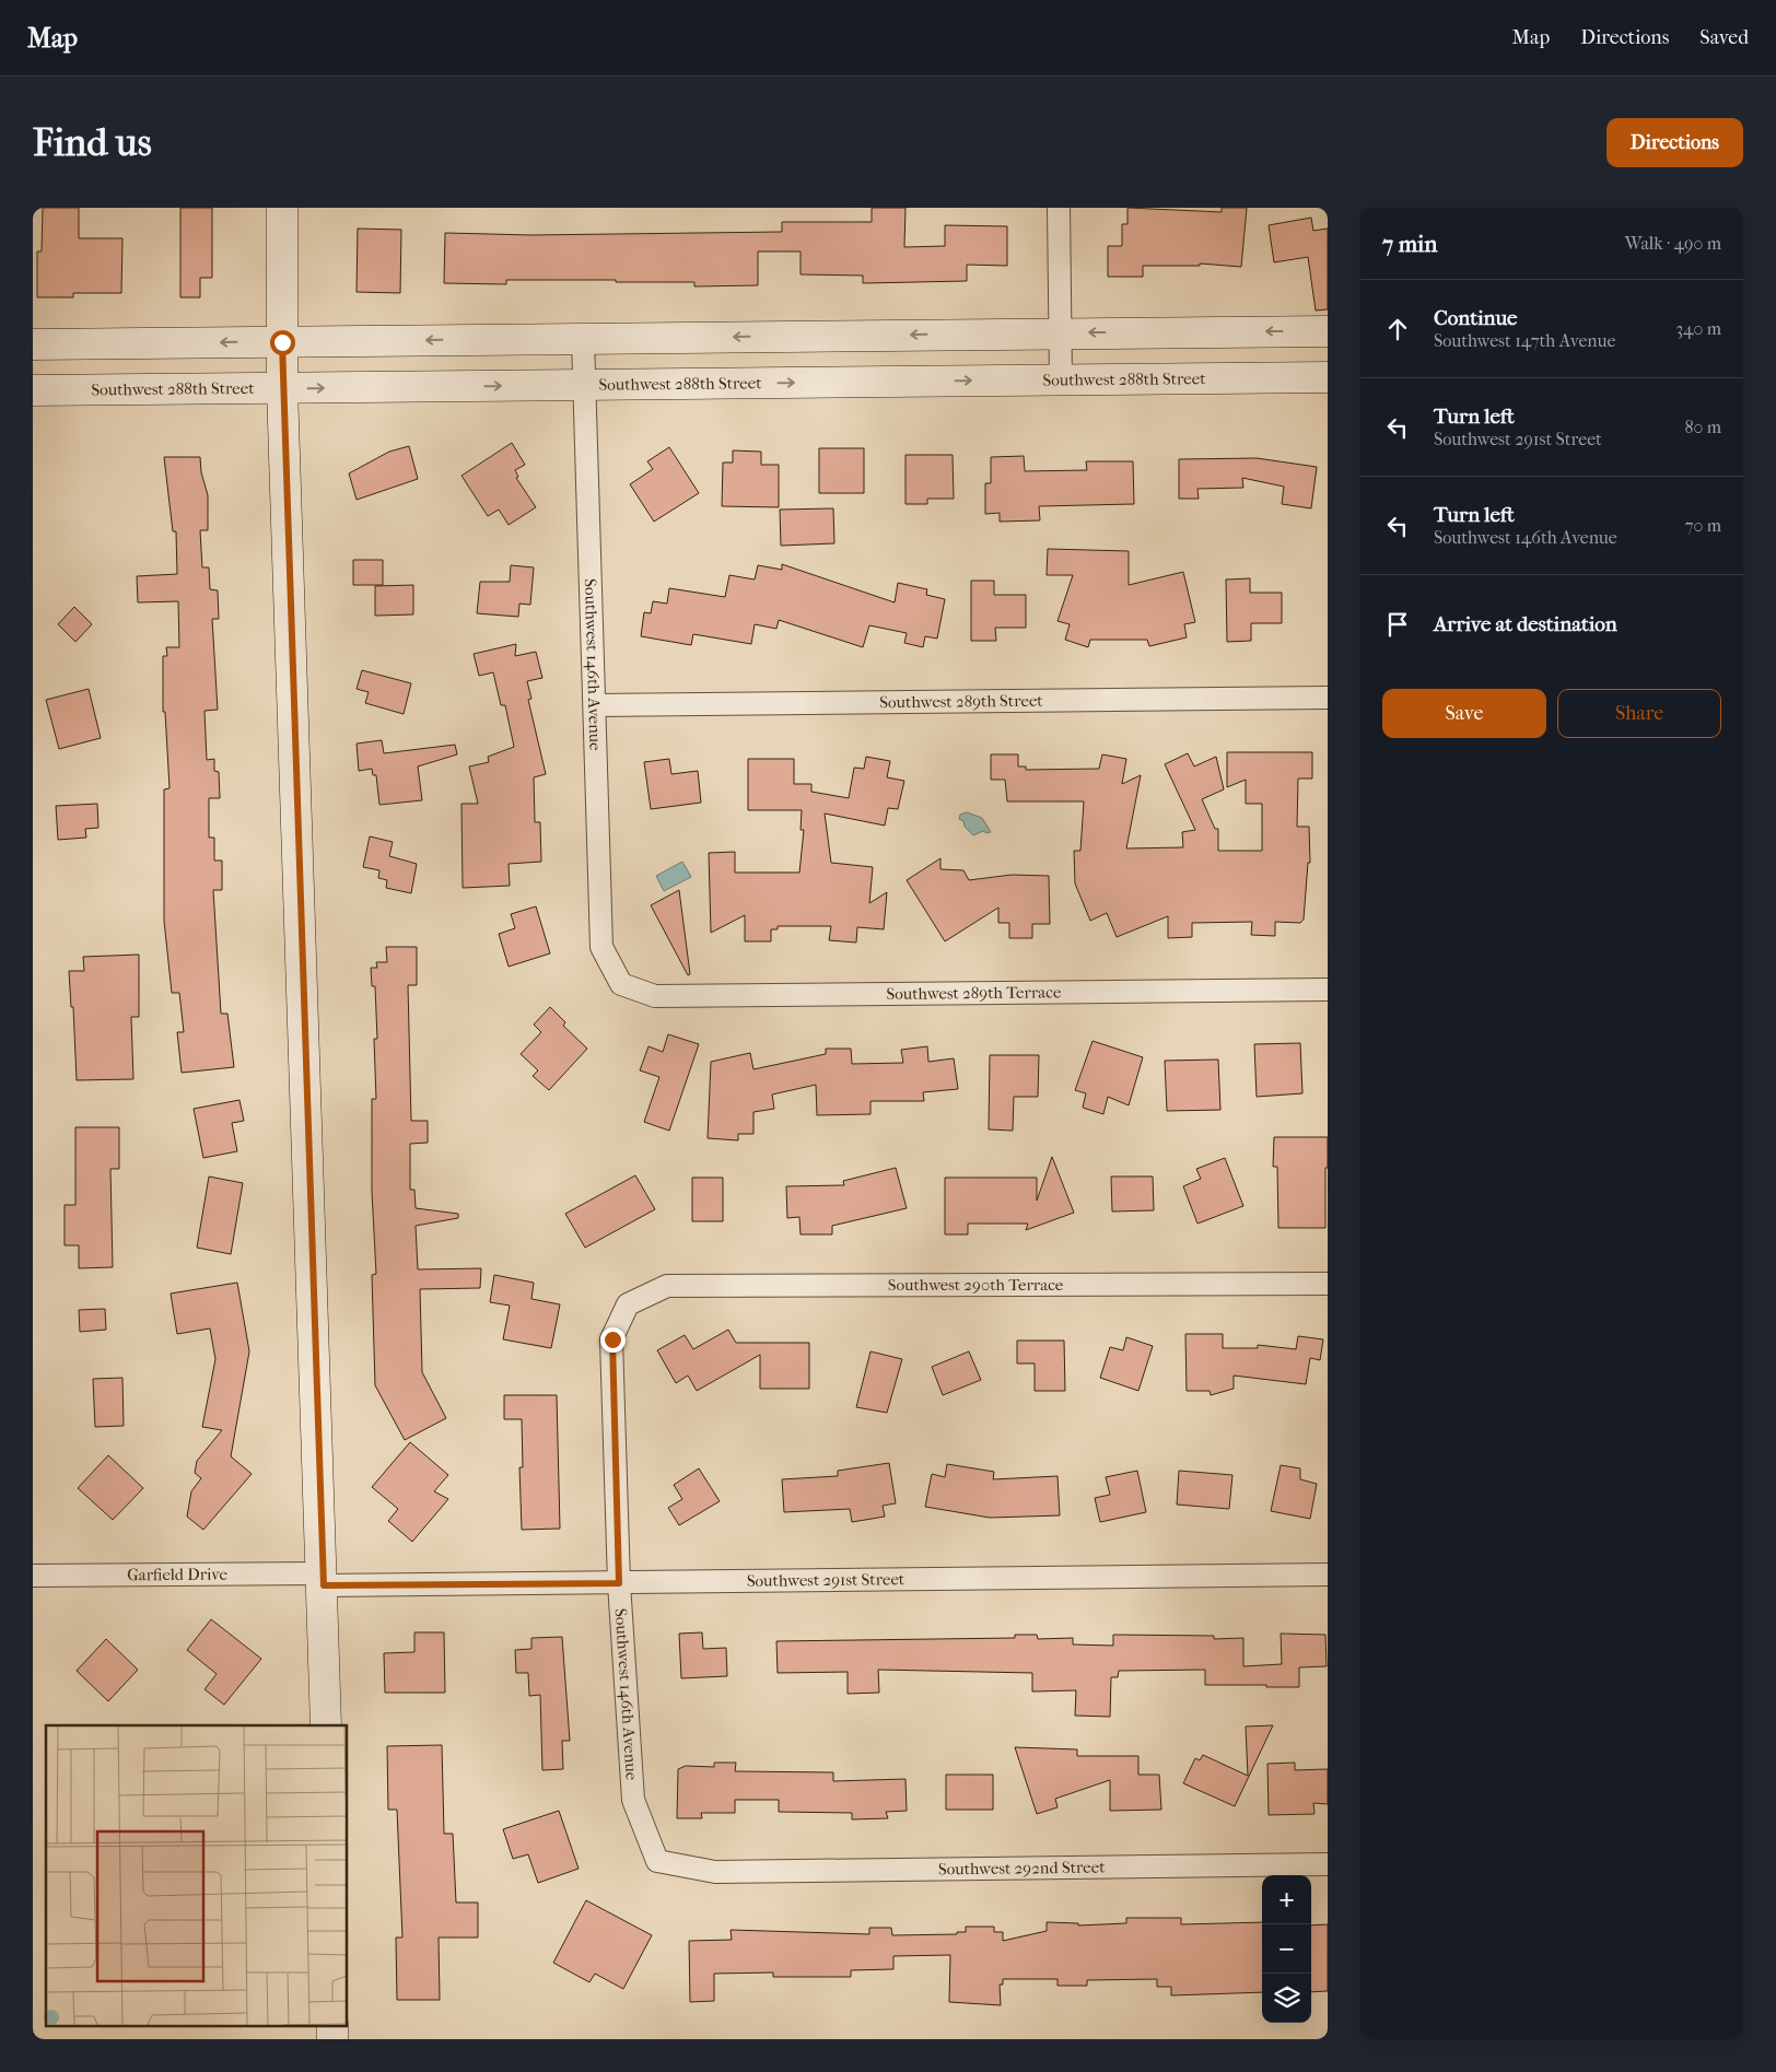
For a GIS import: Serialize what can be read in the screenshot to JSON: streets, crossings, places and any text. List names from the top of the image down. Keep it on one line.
{"streets":{"main road":["Southwest 288th Street"],"street":["Southwest 146th Avenue","Southwest 289th Street","Southwest 289th Terrace","Southwest 290th Terrace","Garfield Drive","Southwest 291st Street","Southwest 292nd Street"]},"crossings":[["Southwest 288th Street","Southwest 146th Avenue"],["Southwest 146th Avenue","Southwest 289th Street"],["Southwest 146th Avenue","Southwest 289th Terrace"],["Southwest 146th Avenue","Southwest 290th Terrace"],["Southwest 146th Avenue","Southwest 291st Street"],["Southwest 146th Avenue","Southwest 292nd Street"],["Garfield Drive","Southwest 291st Street"]],"page":{"header":"Map","nav":["Map","Directions","Saved"],"buttons":["Directions",["Save","Share"]],"title":"Find us","heading":["7 min","Walk · 490 m"],"list":[["Continue","Southwest 147th Avenue","340 m"],["Turn left","Southwest 291st Street","80 m"],["Turn left","Southwest 146th Avenue","70 m"],"Arrive at destination"],"map_buttons":["+","−"]}}
